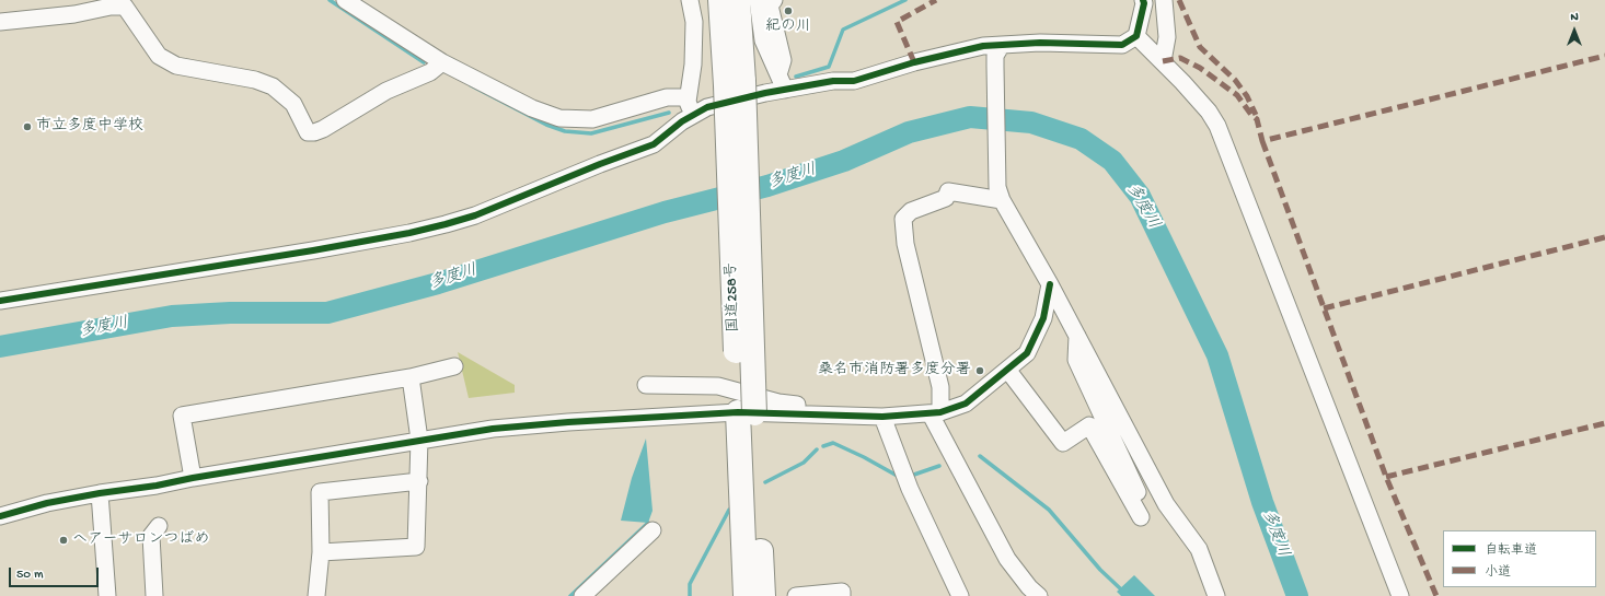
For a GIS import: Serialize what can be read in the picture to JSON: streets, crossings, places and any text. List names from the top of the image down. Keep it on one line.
{"streets":{"highway":["国道258号"]},"water":["多度川"],"places":["紀の川","市立多度中学校","桑名市消防署多度分署","ヘアーサロンつばめ"],"legend":["自転車道","小道"],"scale_bar":"50 m","north":"top"}
